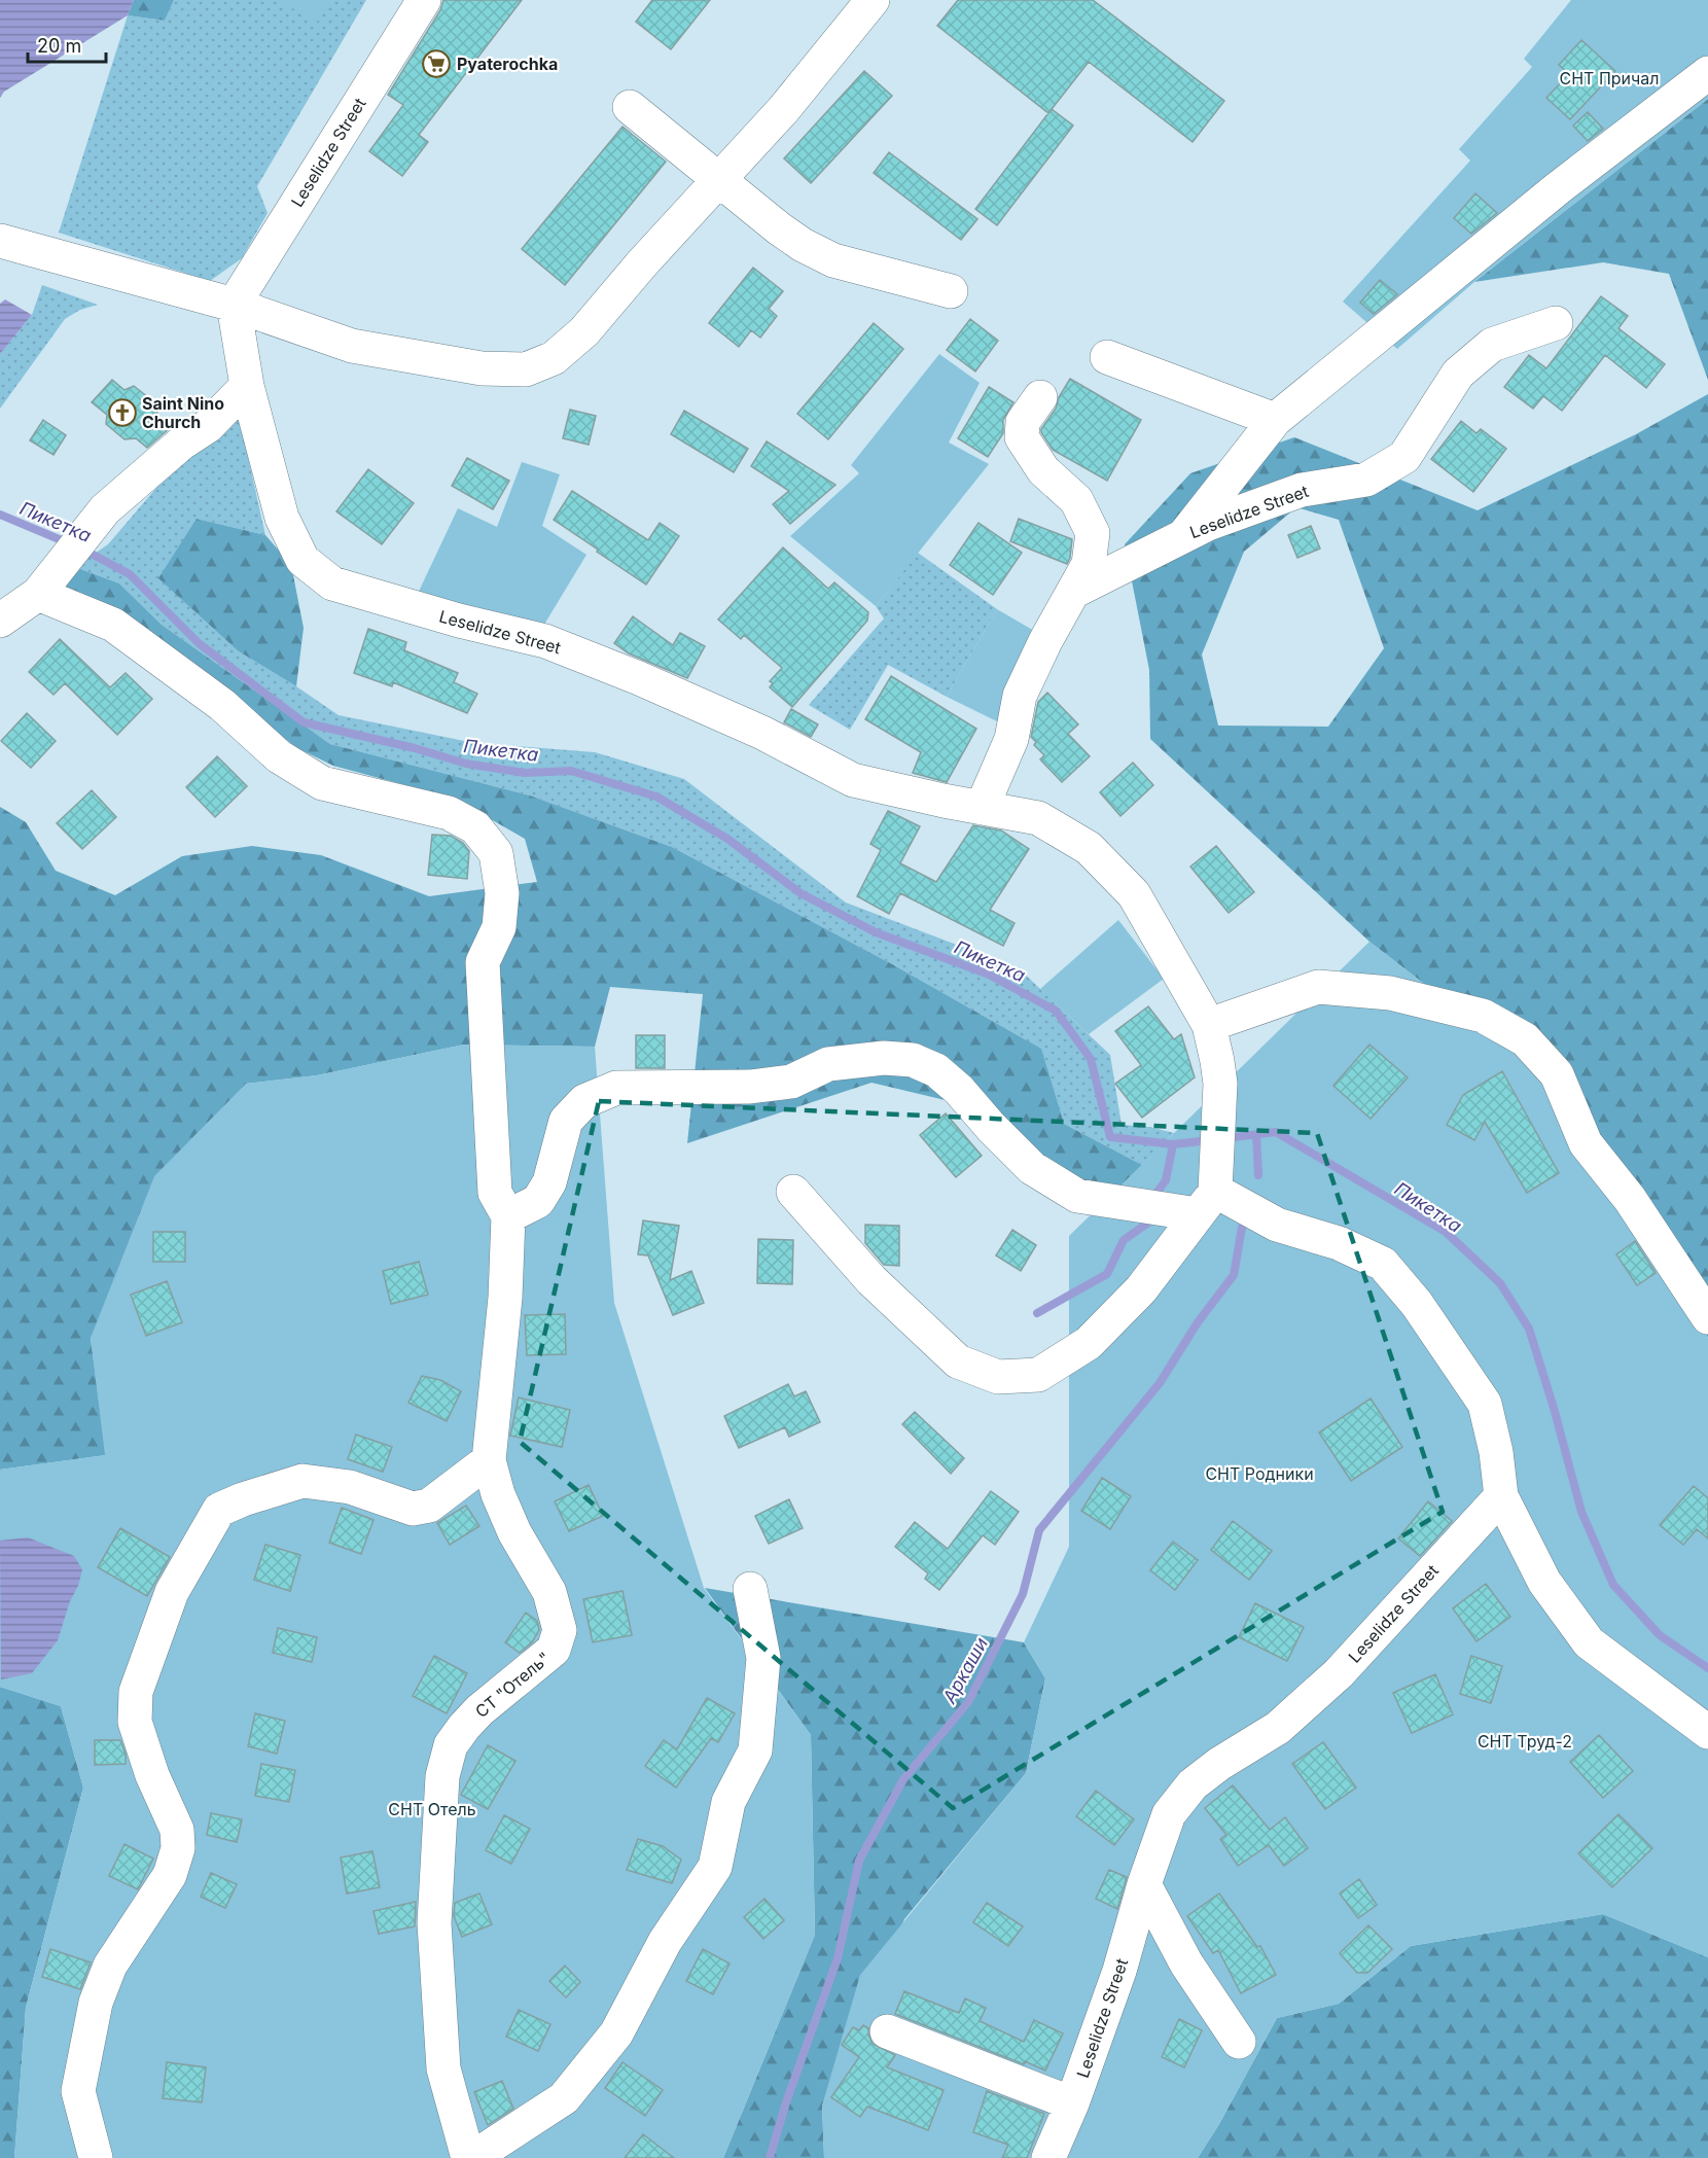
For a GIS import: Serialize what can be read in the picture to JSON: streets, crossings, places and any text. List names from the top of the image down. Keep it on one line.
{"streets":{"street":["Leselidze Street","СТ \"Отель\""]},"water":["Пикетка","Аркаши"],"parks":["СНТ Причал","СНТ Родники","СНТ Труд-2","СНТ Отель"],"places":{"supermarket":["Pyaterochka"],"church":["Saint Nino Church"]},"scale_bar":"20 m"}
